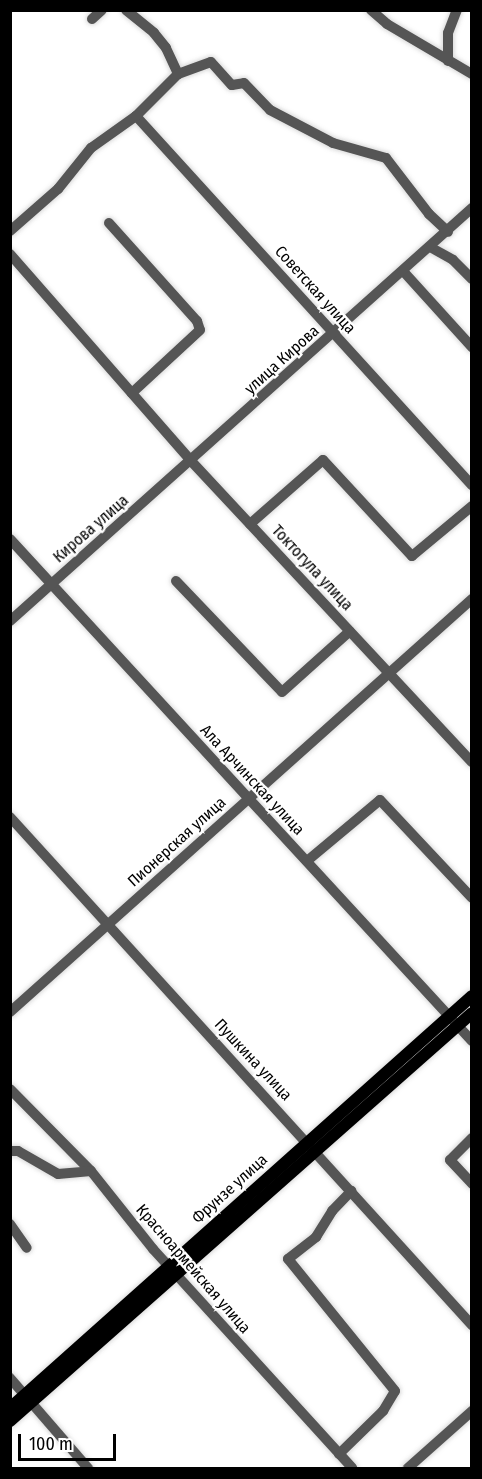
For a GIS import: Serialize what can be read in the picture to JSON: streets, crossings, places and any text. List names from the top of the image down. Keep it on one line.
{"streets":{"main road":["Фрунзе улица"],"street":["Советская улица","улица Кирова","Кирова улица","Токтогула улица","Ала Арчинская улица","Пионерская улица","Пушкина улица","Красноармейская улица"]},"crossings":[["Советская улица","улица Кирова"],["улица Кирова","Кирова улица"],["улица Кирова","Токтогула улица"],["Кирова улица","Токтогула улица"],["Кирова улица","Ала Арчинская улица"],["Токтогула улица","Пионерская улица"],["Ала Арчинская улица","Пионерская улица"],["Ала Арчинская улица","Фрунзе улица"],["Пионерская улица","Пушкина улица"],["Пушкина улица","Фрунзе улица"],["Фрунзе улица","Красноармейская улица"]],"scale_bar":"100 m"}
